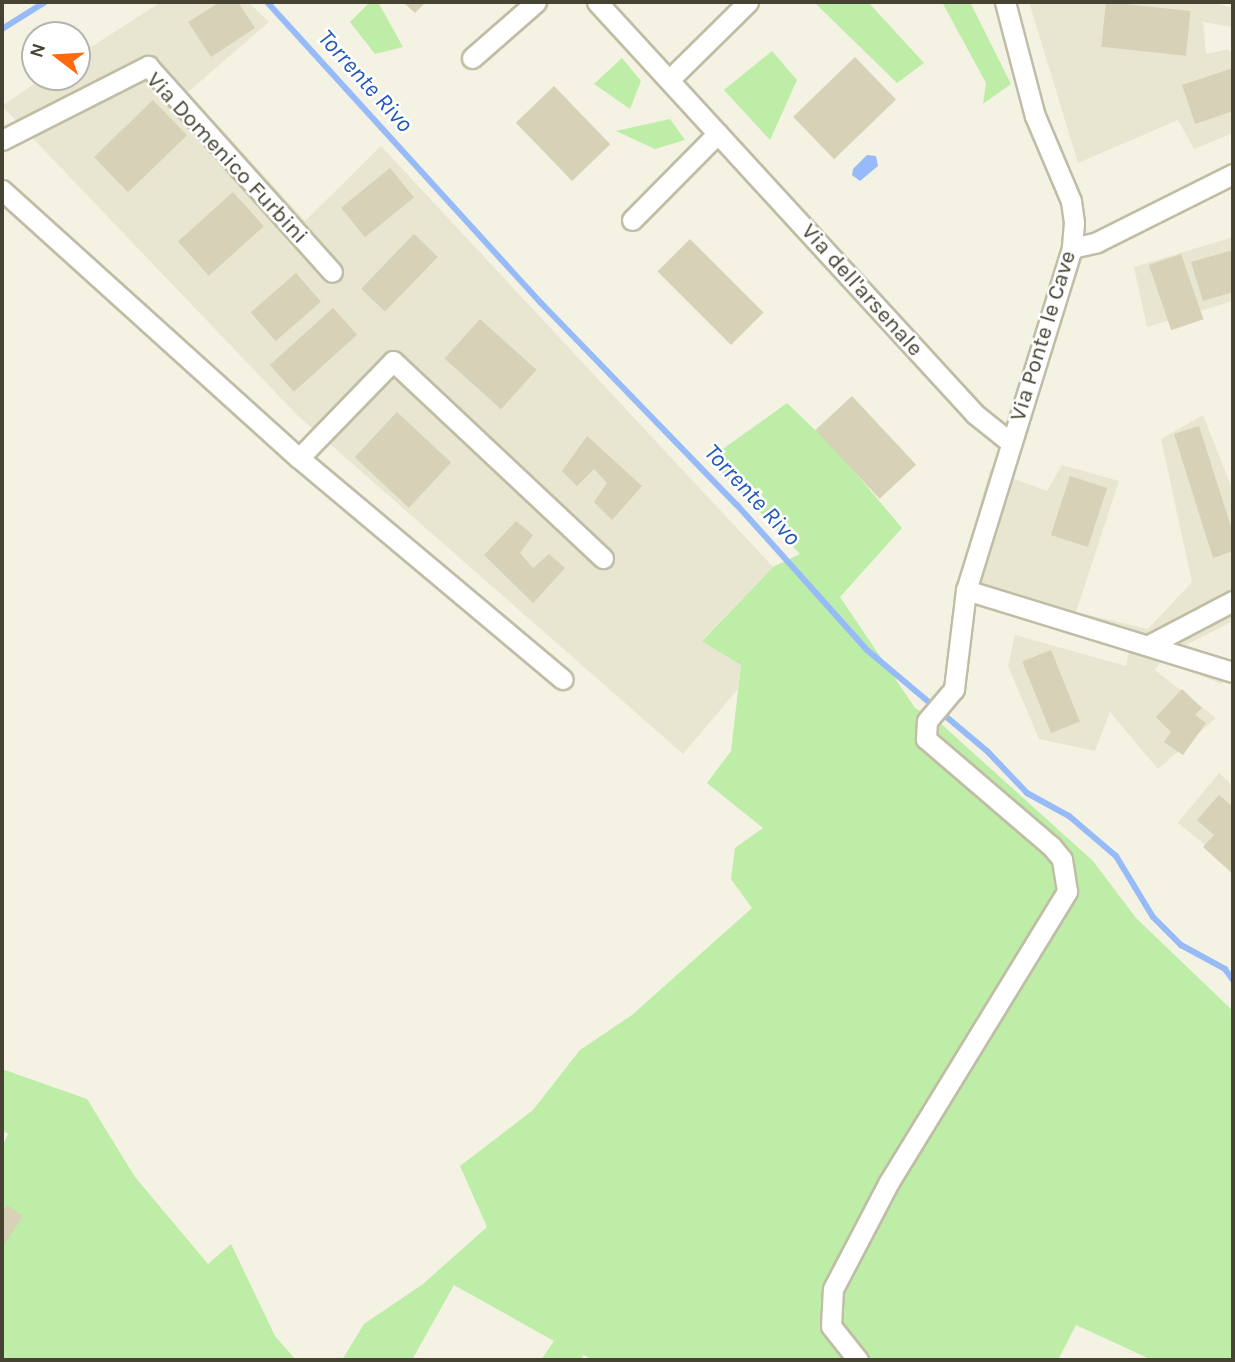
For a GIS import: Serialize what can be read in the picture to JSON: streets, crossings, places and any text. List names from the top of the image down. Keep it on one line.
{"streets":{"street":["Via Domenico Furbini","Via dell'arsenale","Via Ponte le Cave"]},"crossings":[["Via dell'arsenale","Via Ponte le Cave"]],"water":["Torrente Rivo"],"north":"left"}
